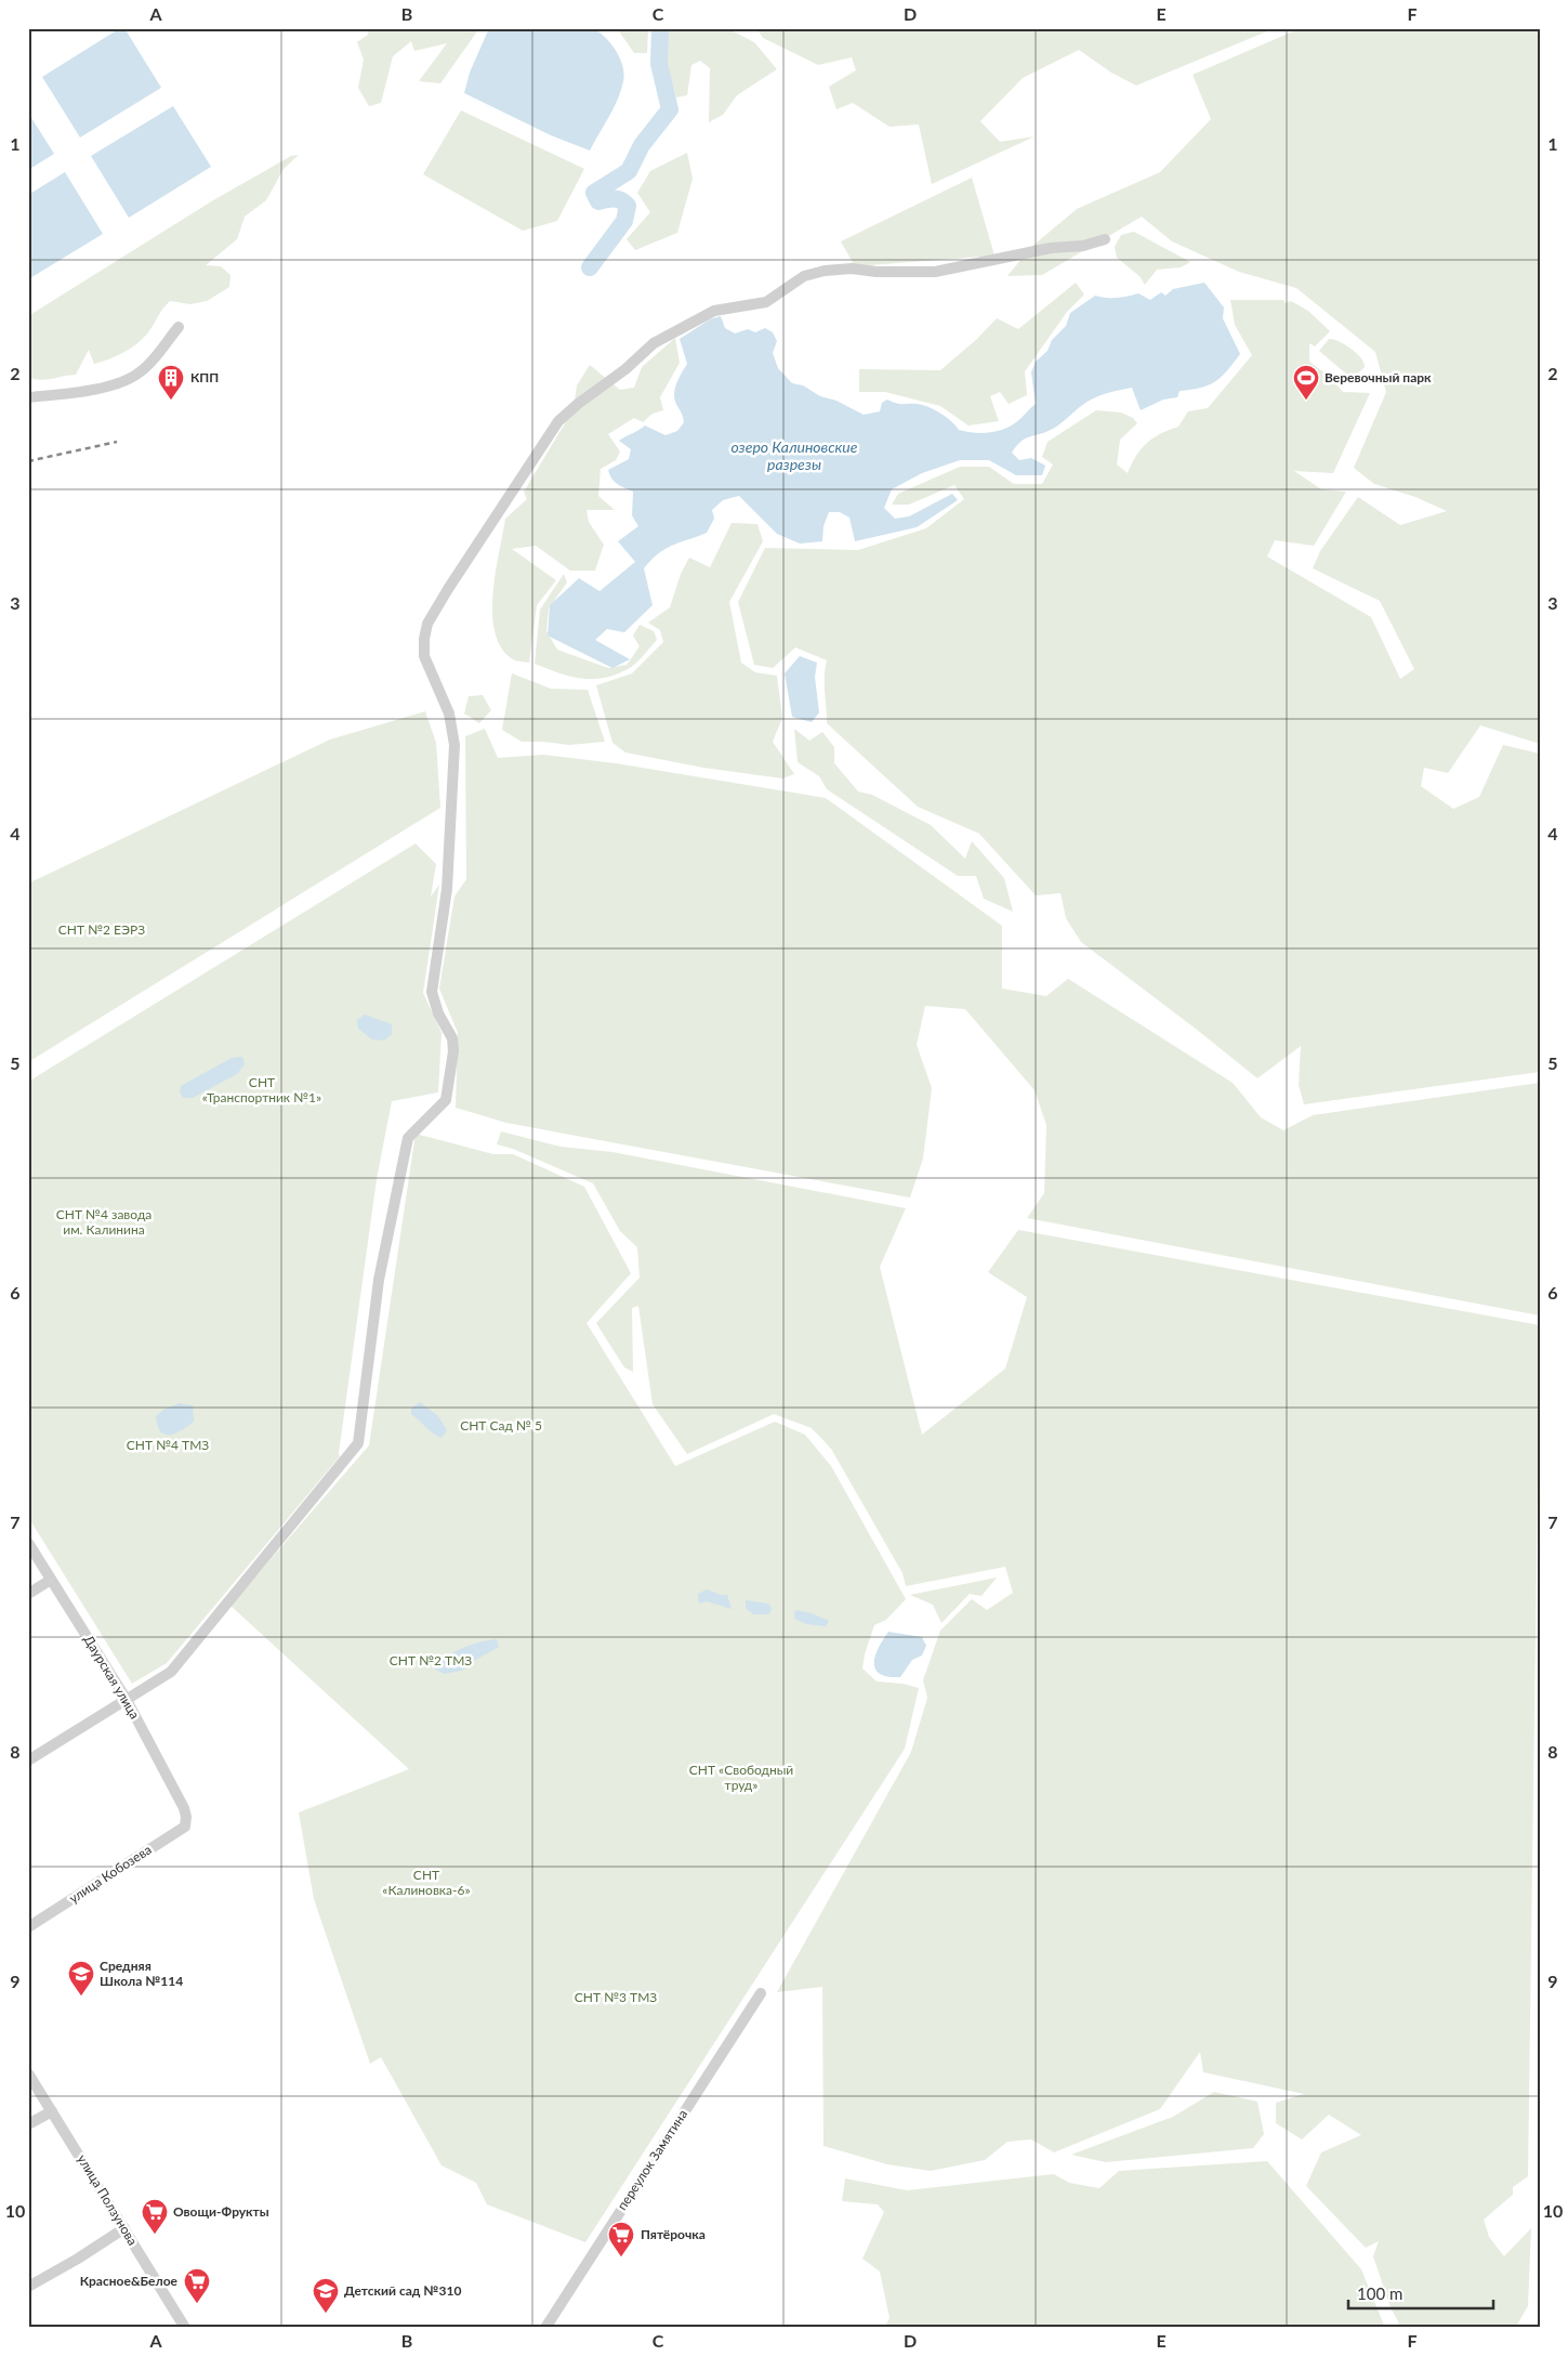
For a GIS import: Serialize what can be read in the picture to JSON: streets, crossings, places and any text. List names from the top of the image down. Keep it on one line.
{"streets":{"street":["Даурская улица","улица Кобозева","переулок Замятина","улица Ползунова"]},"crossings":[["Даурская улица","улица Кобозева"]],"water":["озеро Калиновские разрезы"],"parks":["СНТ №2 ЕЭРЗ","СНТ «Транспортник №1»","СНТ №4 завода им. Калинина","СНТ Сад № 5","СНТ №4 ТМЗ","СНТ №2 ТМЗ","СНТ «Свободный труд»","СНТ «Калиновка-6»","СНТ №3 ТМЗ"],"places":{"building":["КПП"],"sports":["Веревочный парк"],"school or university":["Средняя Школа №114","Детский сад №310"],"supermarket":["Овощи-Фрукты","Пятёрочка","Красное&Белое"]},"scale_bar":"100 m","grid":{"columns":["A","B","C","D","E","F"],"rows":["1","2","3","4","5","6","7","8","9","10"]}}
